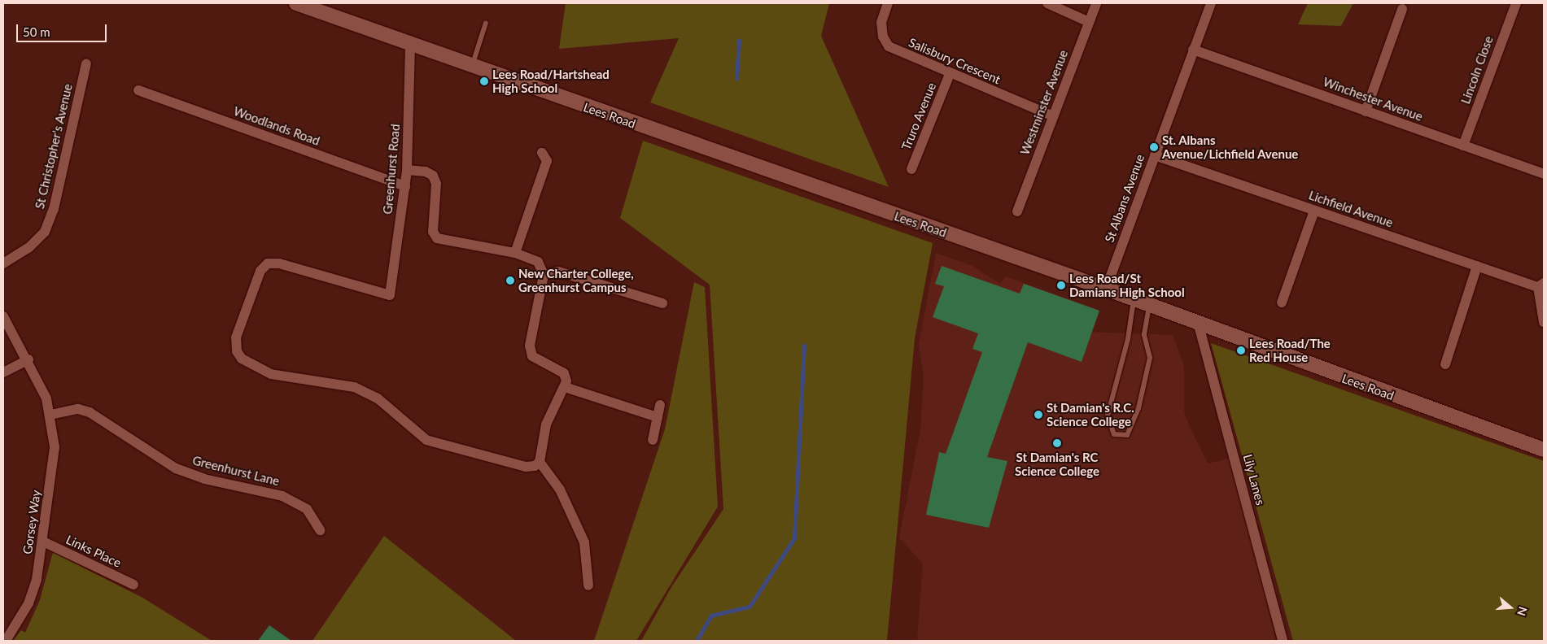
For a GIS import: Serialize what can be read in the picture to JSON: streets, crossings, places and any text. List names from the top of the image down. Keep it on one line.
{"streets":{"main road":["Lees Road"],"street":["Salisbury Crescent","Lincoln Close","Winchester Avenue","Westminster Avenue","Truro Avenue","Woodlands Road","St Christopher's Avenue","Greenhurst Road","St Albans Avenue","Lichfield Avenue","Greenhurst Lane","Lily Lanes","Gorsey Way","Links Place"]},"crossings":[["Salisbury Crescent","Westminster Avenue"],["Salisbury Crescent","Truro Avenue"],["Lincoln Close","Winchester Avenue"],["Winchester Avenue","St Albans Avenue"],["Lees Road","Greenhurst Road"],["Lees Road","St Albans Avenue"],["Lees Road","Lily Lanes"],["Woodlands Road","Greenhurst Road"],["St Albans Avenue","Lichfield Avenue"],["Greenhurst Lane","Gorsey Way"],["Gorsey Way","Links Place"]],"places":["Lees Road/Hartshead High School","St. Albans Avenue/Lichfield Avenue","New Charter College, Greenhurst Campus","Lees Road/St Damians High School","Lees Road/The Red House","St Damian's R.C. Science College","St Damian's RC Science College"],"scale_bar":"50 m","north":"right"}
